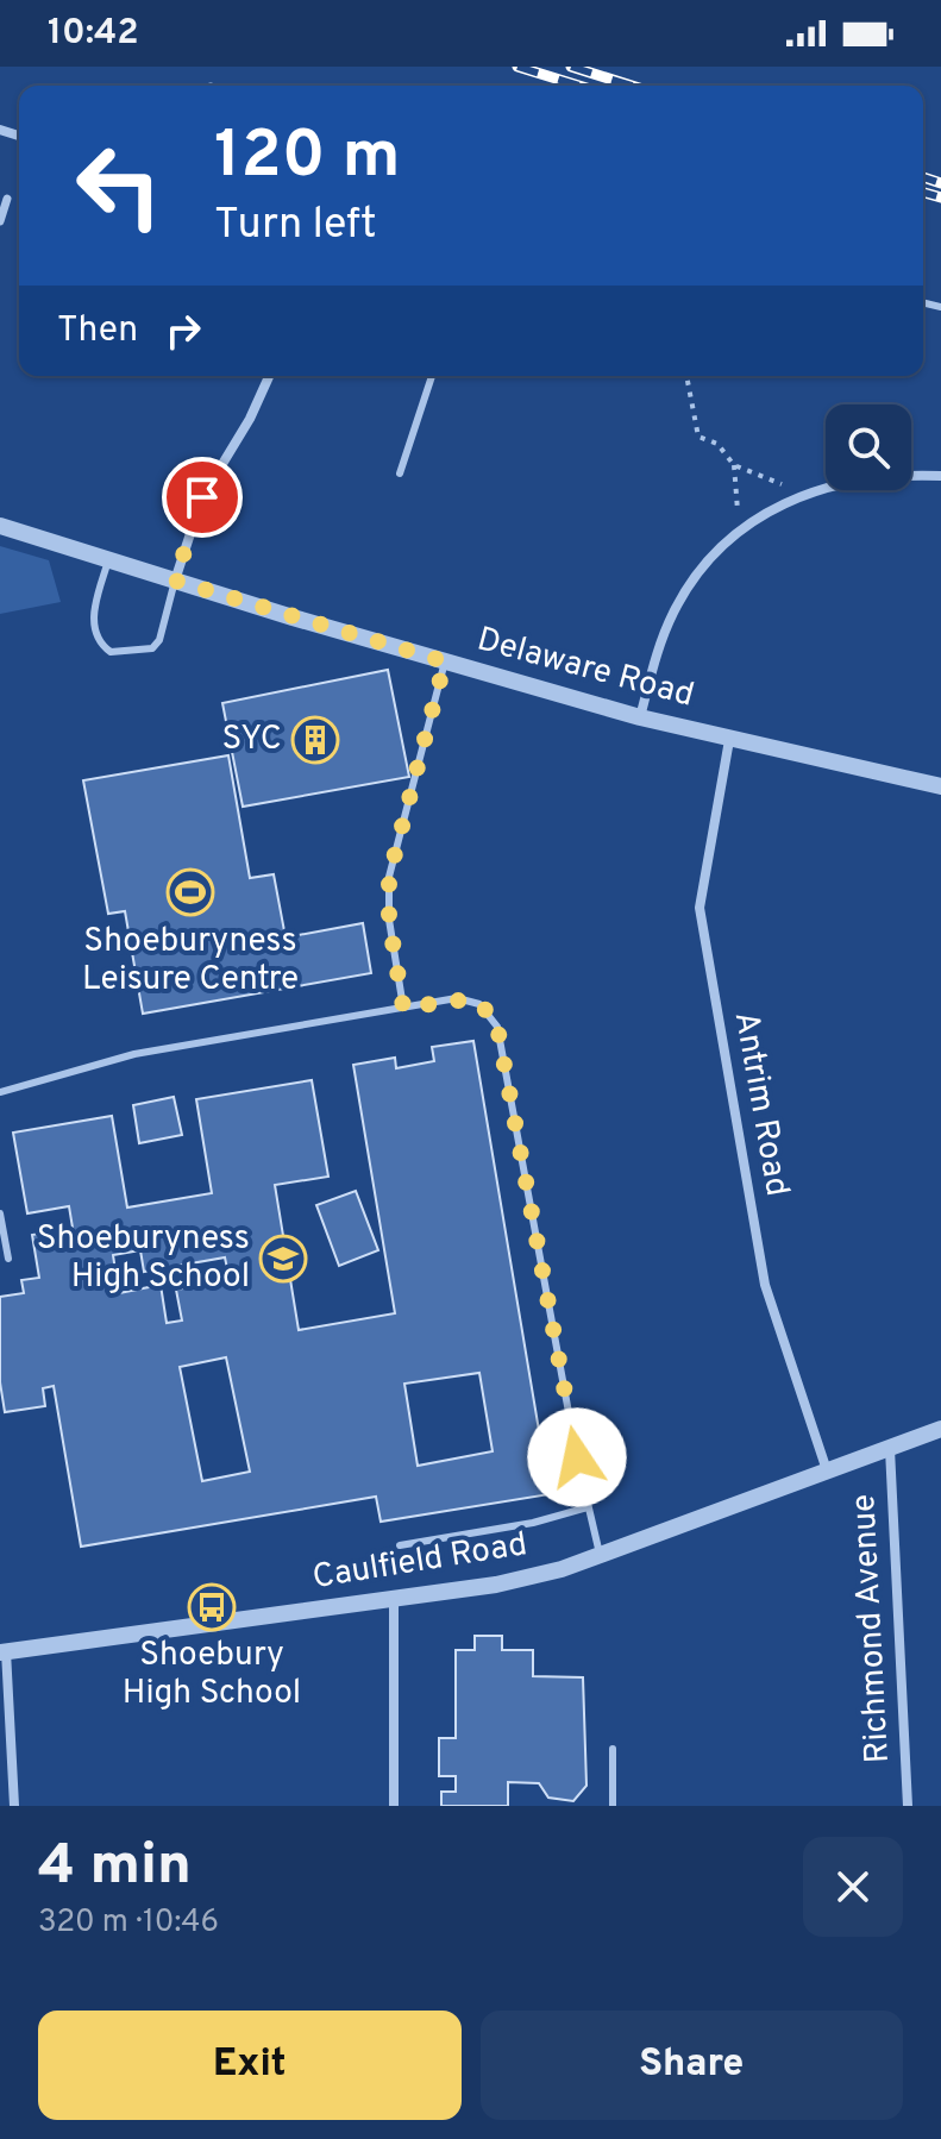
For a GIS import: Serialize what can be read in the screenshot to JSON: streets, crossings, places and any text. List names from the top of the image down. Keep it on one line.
{"streets":{"street":["Delaware Road","Antrim Road","Caulfield Road","Richmond Avenue"]},"crossings":[["Delaware Road","Antrim Road"],["Antrim Road","Caulfield Road"],["Caulfield Road","Richmond Avenue"]],"places":{"building":["SYC"],"sports":["Shoeburyness Leisure Centre"],"school or university":["Shoeburyness High School"],"bus stop":["Shoebury High School"]},"page":{"status":"10:42","turn":["120 m","Turn left"],"then":"Then","heading":["4 min","320 m · 10:46"],"buttons":["Exit","Share"]}}
